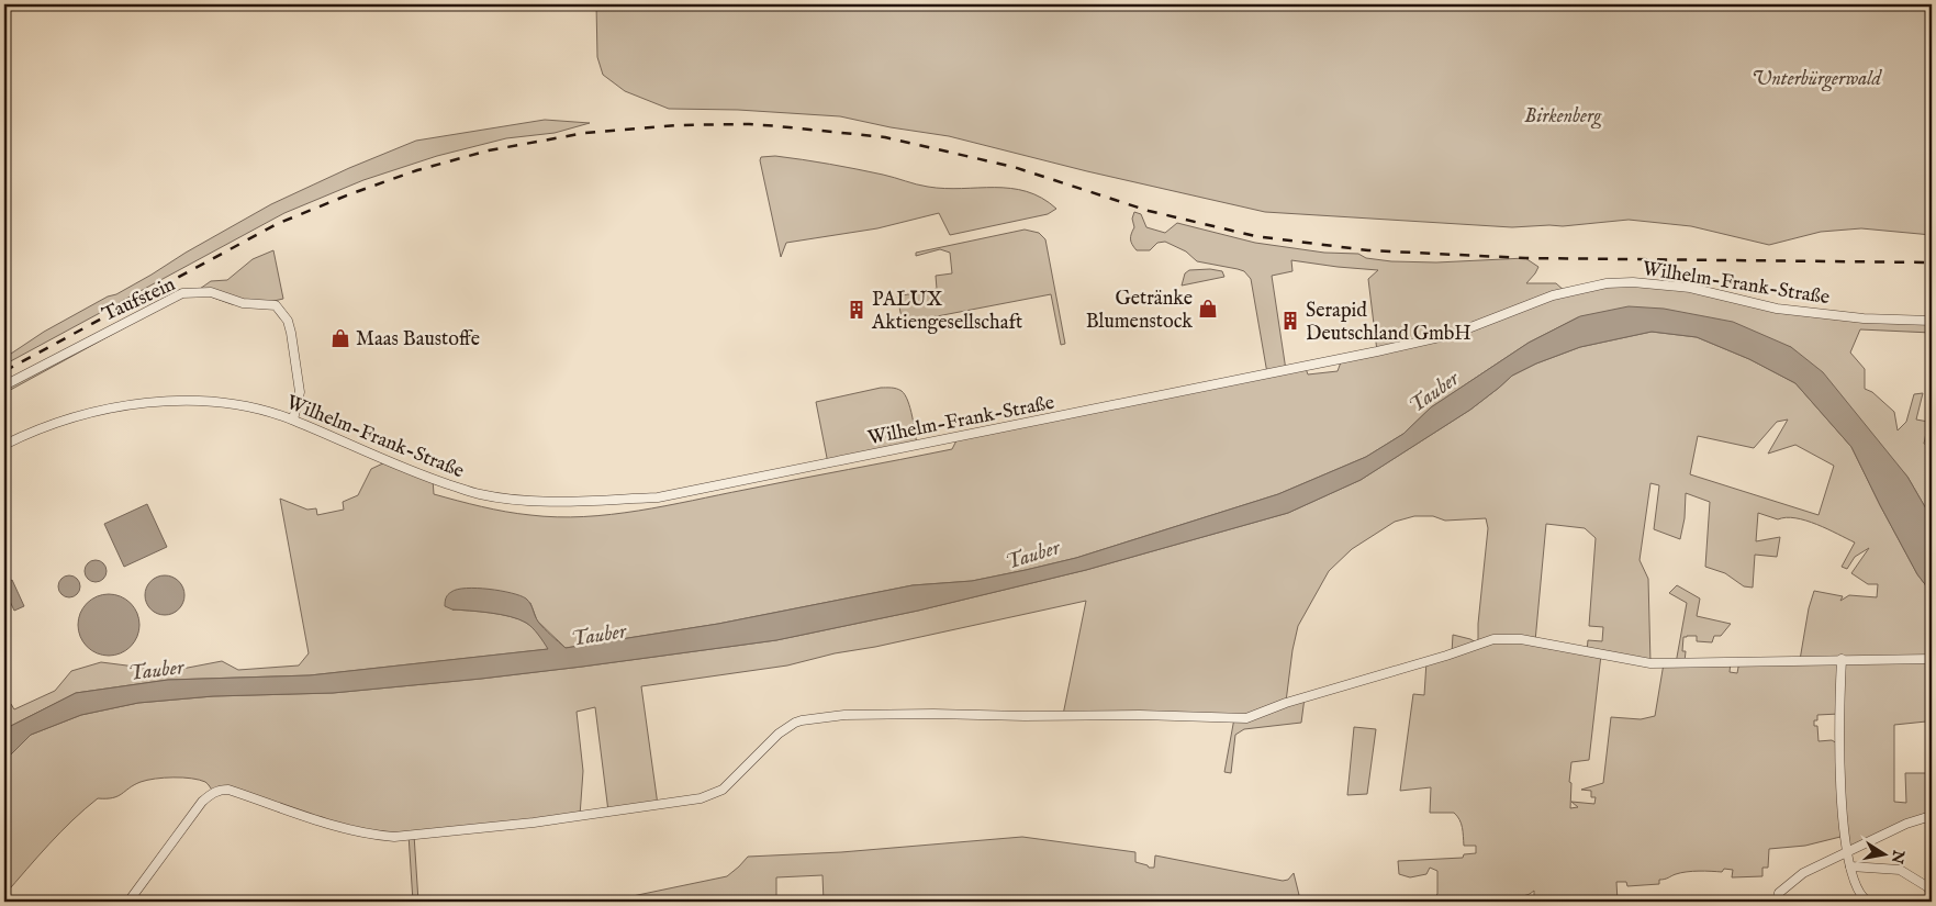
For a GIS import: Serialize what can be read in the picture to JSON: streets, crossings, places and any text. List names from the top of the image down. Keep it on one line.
{"streets":{"street":["Wilhelm-Frank-Straße","Taufstein"]},"crossings":[["Wilhelm-Frank-Straße","Taufstein"]],"water":["Tauber"],"parks":["Unterbürgerwald","Birkenberg"],"places":{"shop":["Getränke Blumenstock","Maas Baustoffe"],"building":["PALUX Aktiengesellschaft","Serapid Deutschland GmbH"]},"north":"right"}
